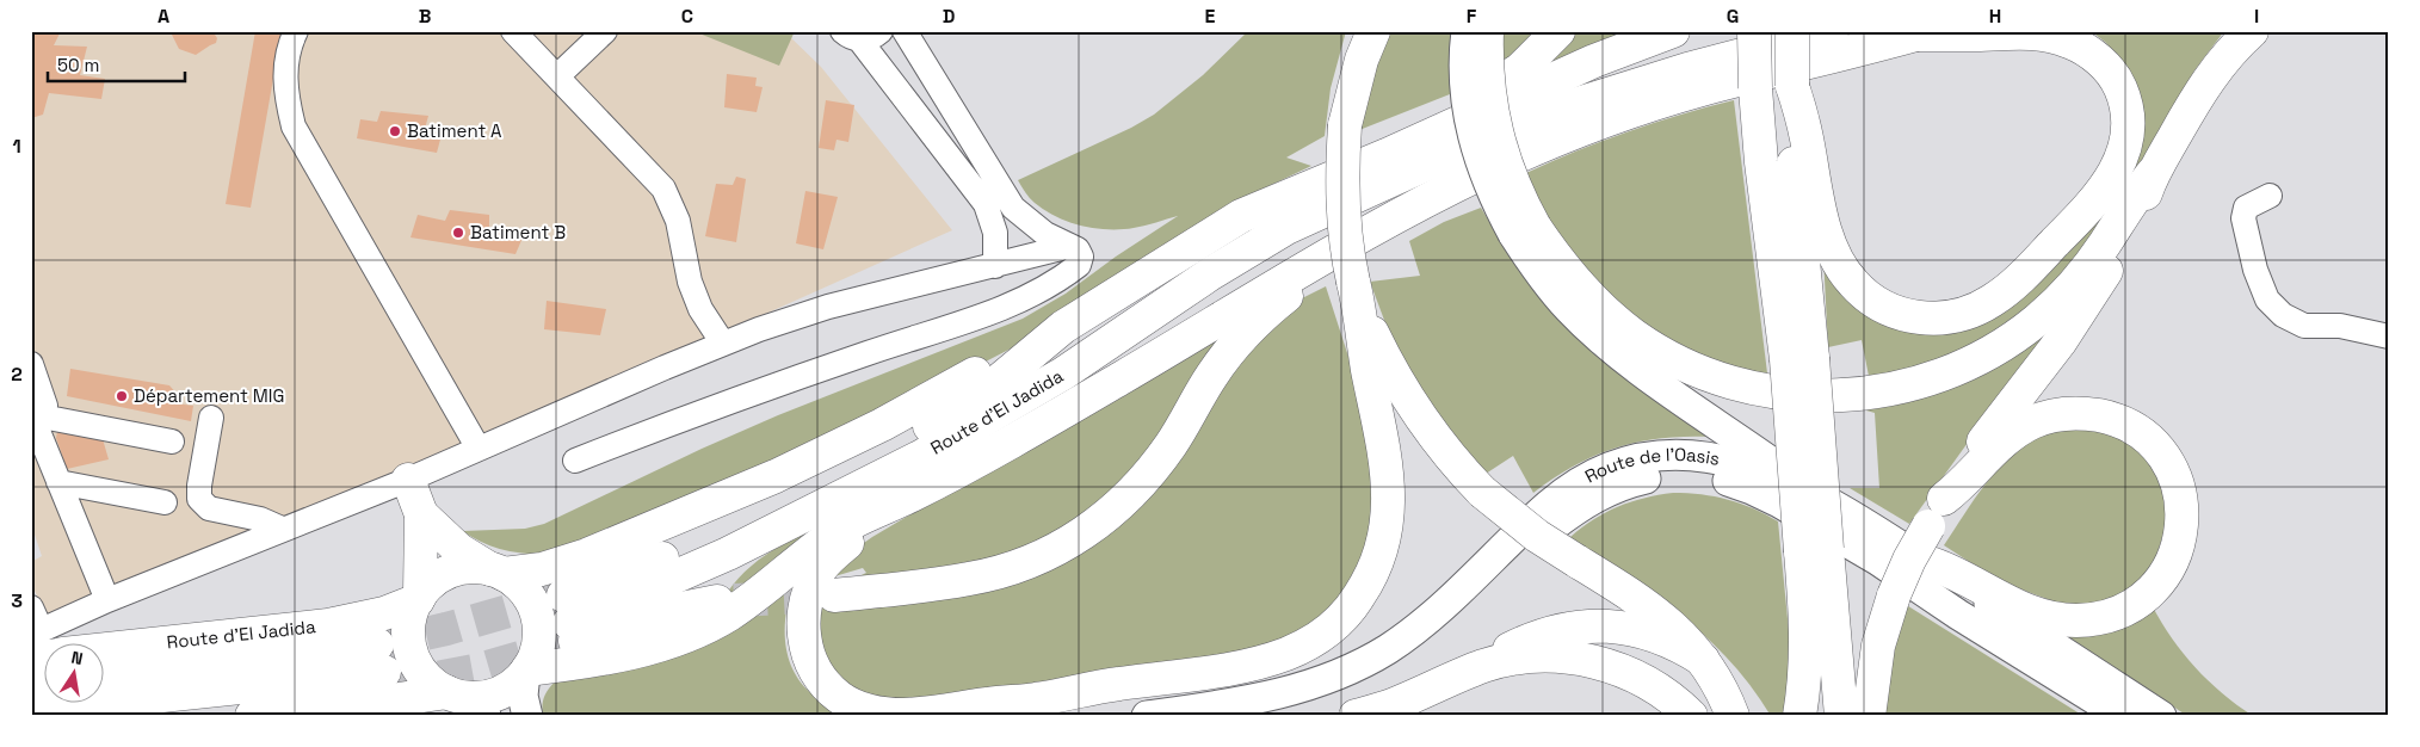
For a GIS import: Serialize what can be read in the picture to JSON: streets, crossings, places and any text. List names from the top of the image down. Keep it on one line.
{"streets":{"highway":["Route d'El Jadida"],"main road":["Route de l'Oasis"]},"places":["Batiment A","Batiment B","Département MIG"],"scale_bar":"50 m","north":"top","grid":{"columns":["A","B","C","D","E","F","G","H","I"],"rows":["1","2","3"]}}
